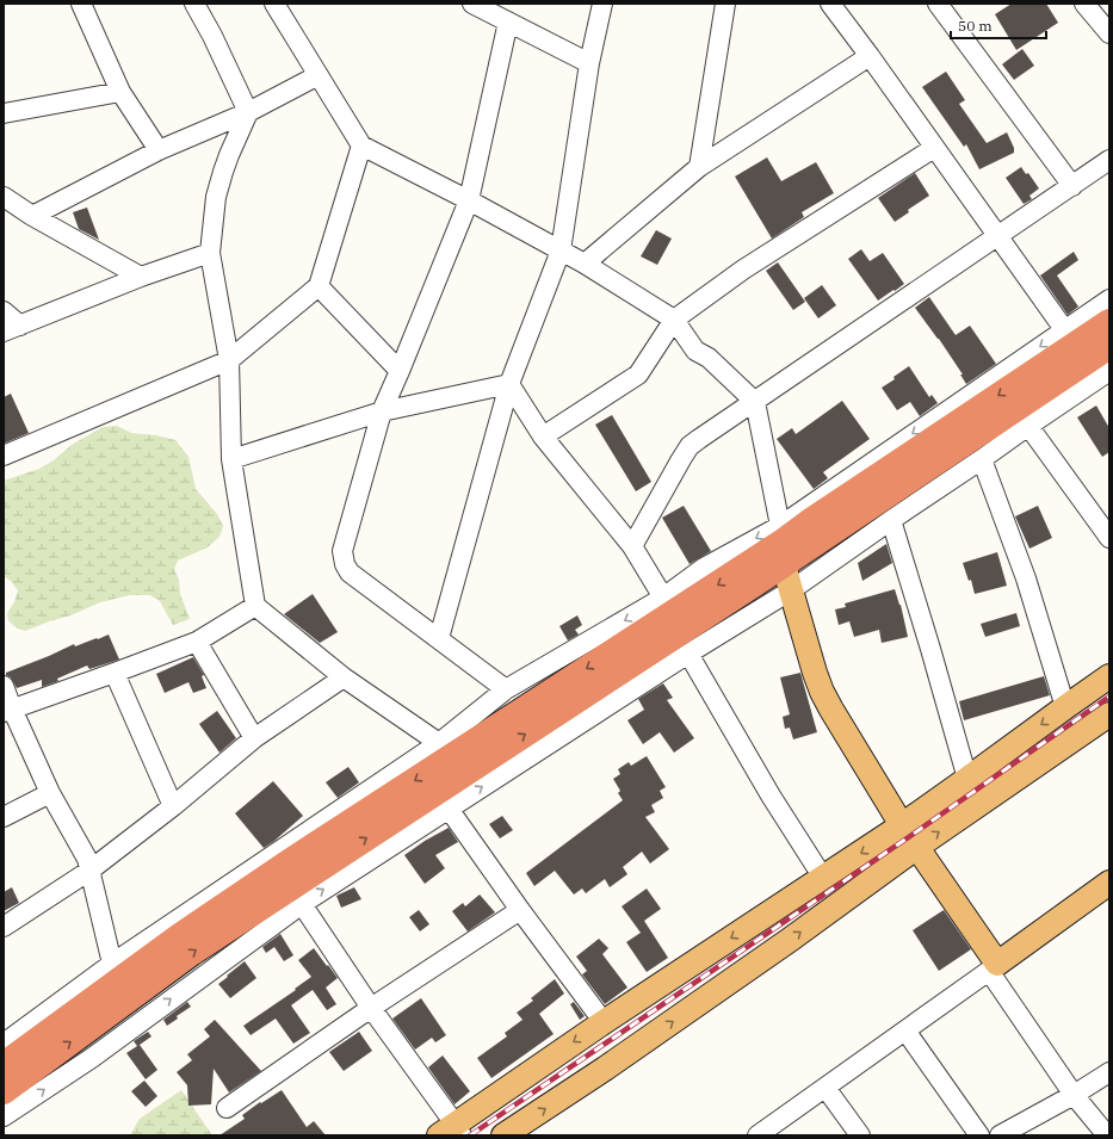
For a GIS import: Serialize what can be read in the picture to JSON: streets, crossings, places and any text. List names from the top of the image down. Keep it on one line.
{"scale_bar":"50 m"}
